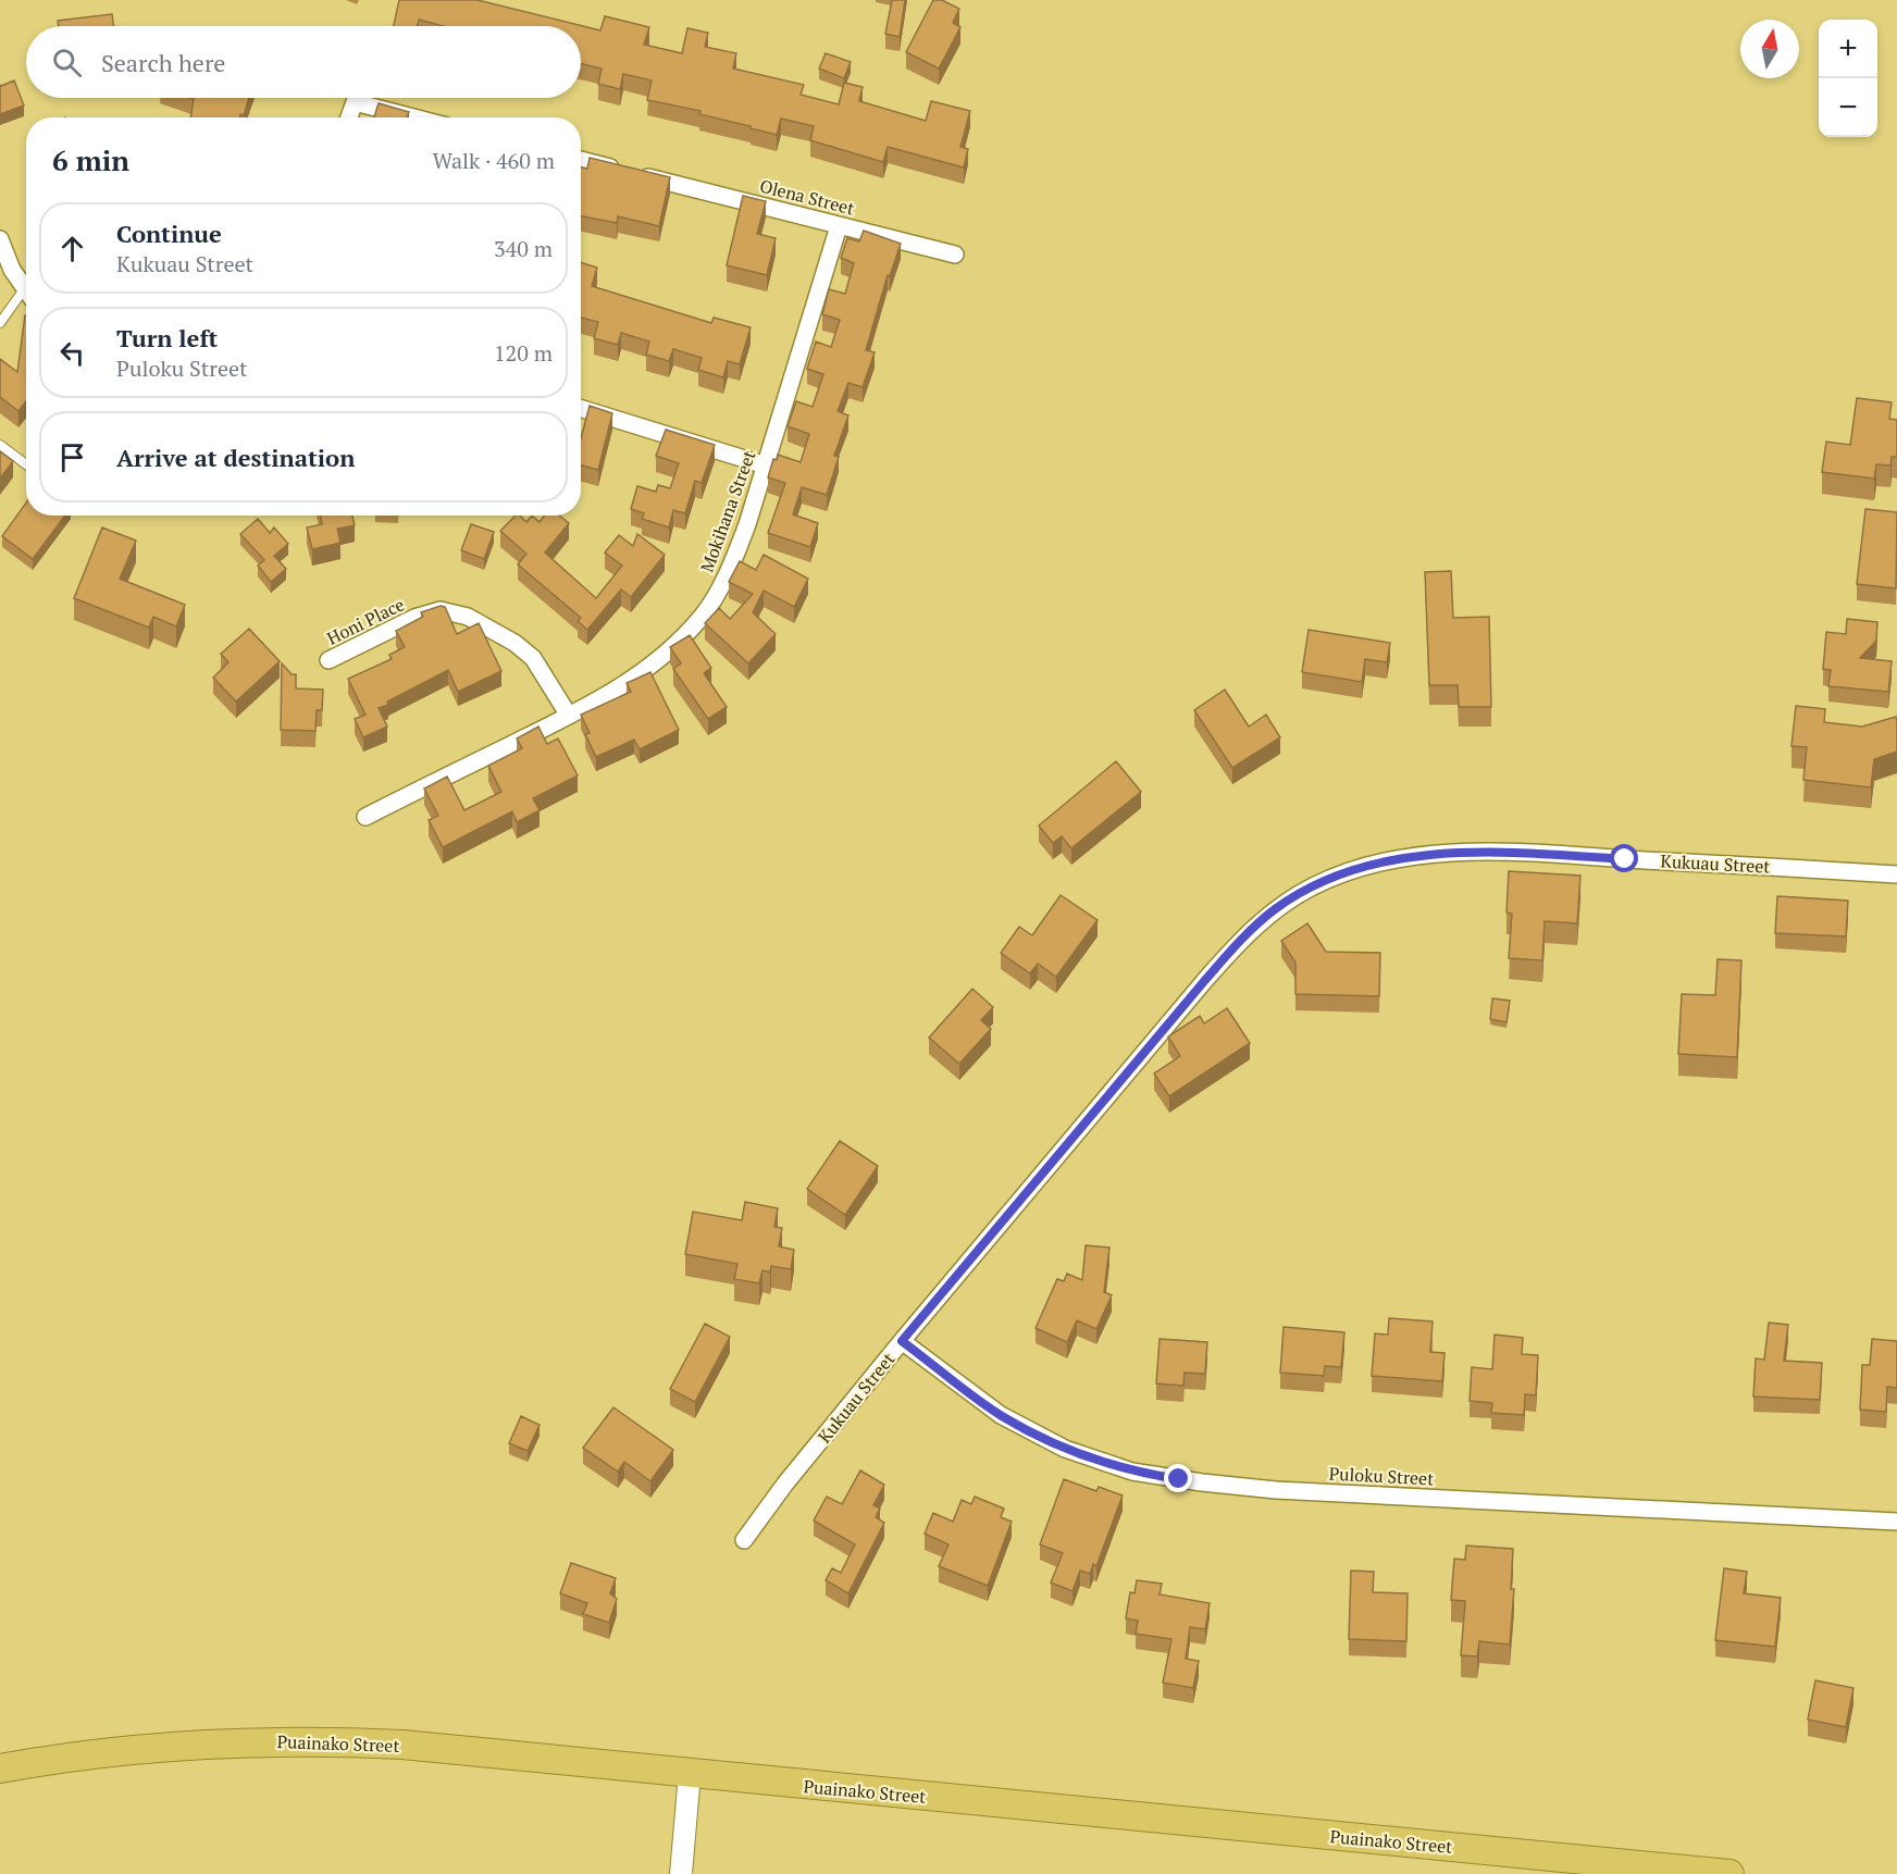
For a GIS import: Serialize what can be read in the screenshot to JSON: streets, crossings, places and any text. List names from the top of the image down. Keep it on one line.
{"streets":{"highway":["Puainako Street"],"street":["Olena Street","Mokihana Street","Honi Place","Kukuau Street","Puloku Street"]},"crossings":[["Olena Street","Mokihana Street"],["Mokihana Street","Honi Place"],["Kukuau Street","Puloku Street"]],"north":"top","page":{"map_buttons":["+","−"],"search":"Search here","heading":["6 min","Walk · 460 m"],"list":[["Continue","Kukuau Street","340 m"],["Turn left","Puloku Street","120 m"],"Arrive at destination"]}}
